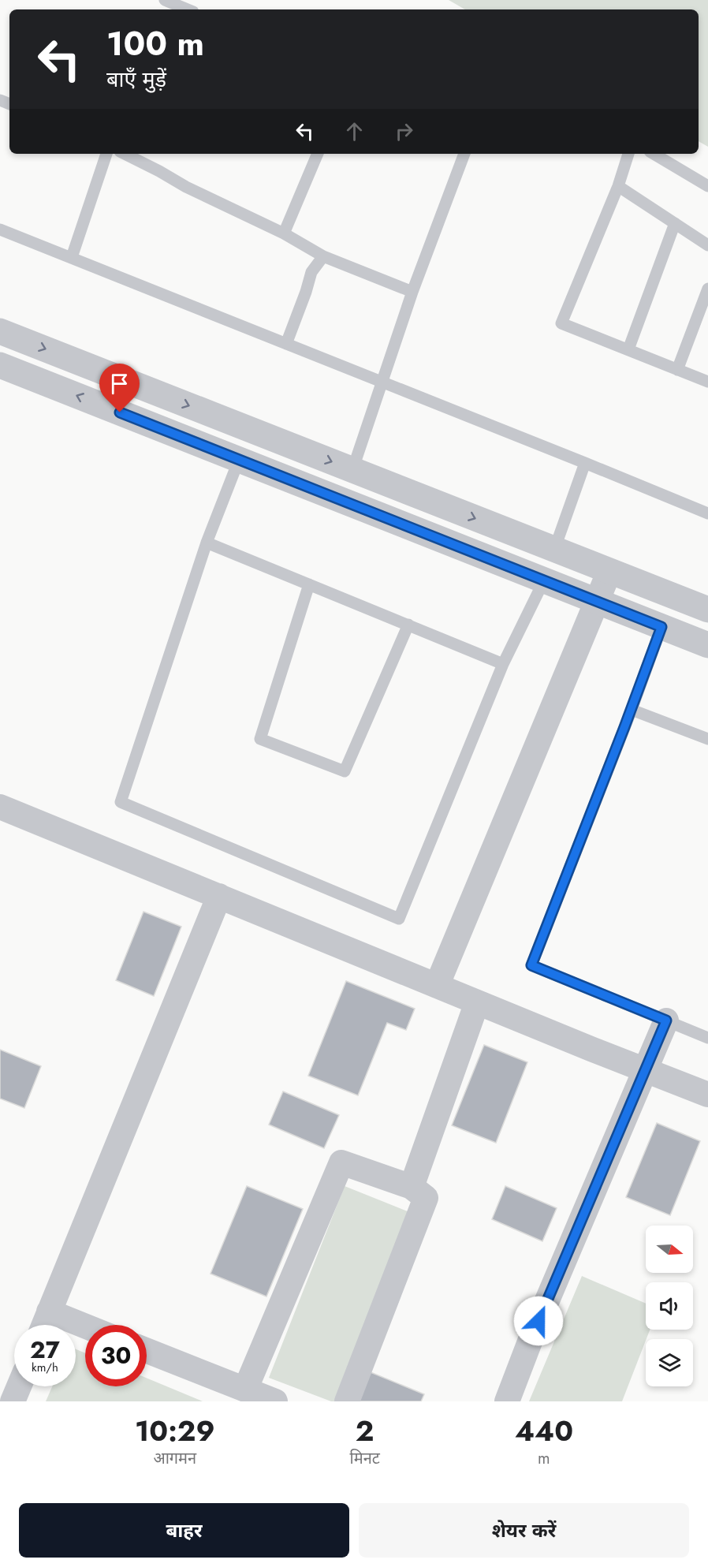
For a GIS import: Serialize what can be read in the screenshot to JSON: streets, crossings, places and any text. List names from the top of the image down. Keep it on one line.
{"north":"right","page":{"turn":["100 m","बाएँ मुड़ें"],"speed":"27 km/h","limit":"30","eta":["10:29","आगमन","2","मिनट","440","m"],"buttons":["बाहर","शेयर करें"]}}
